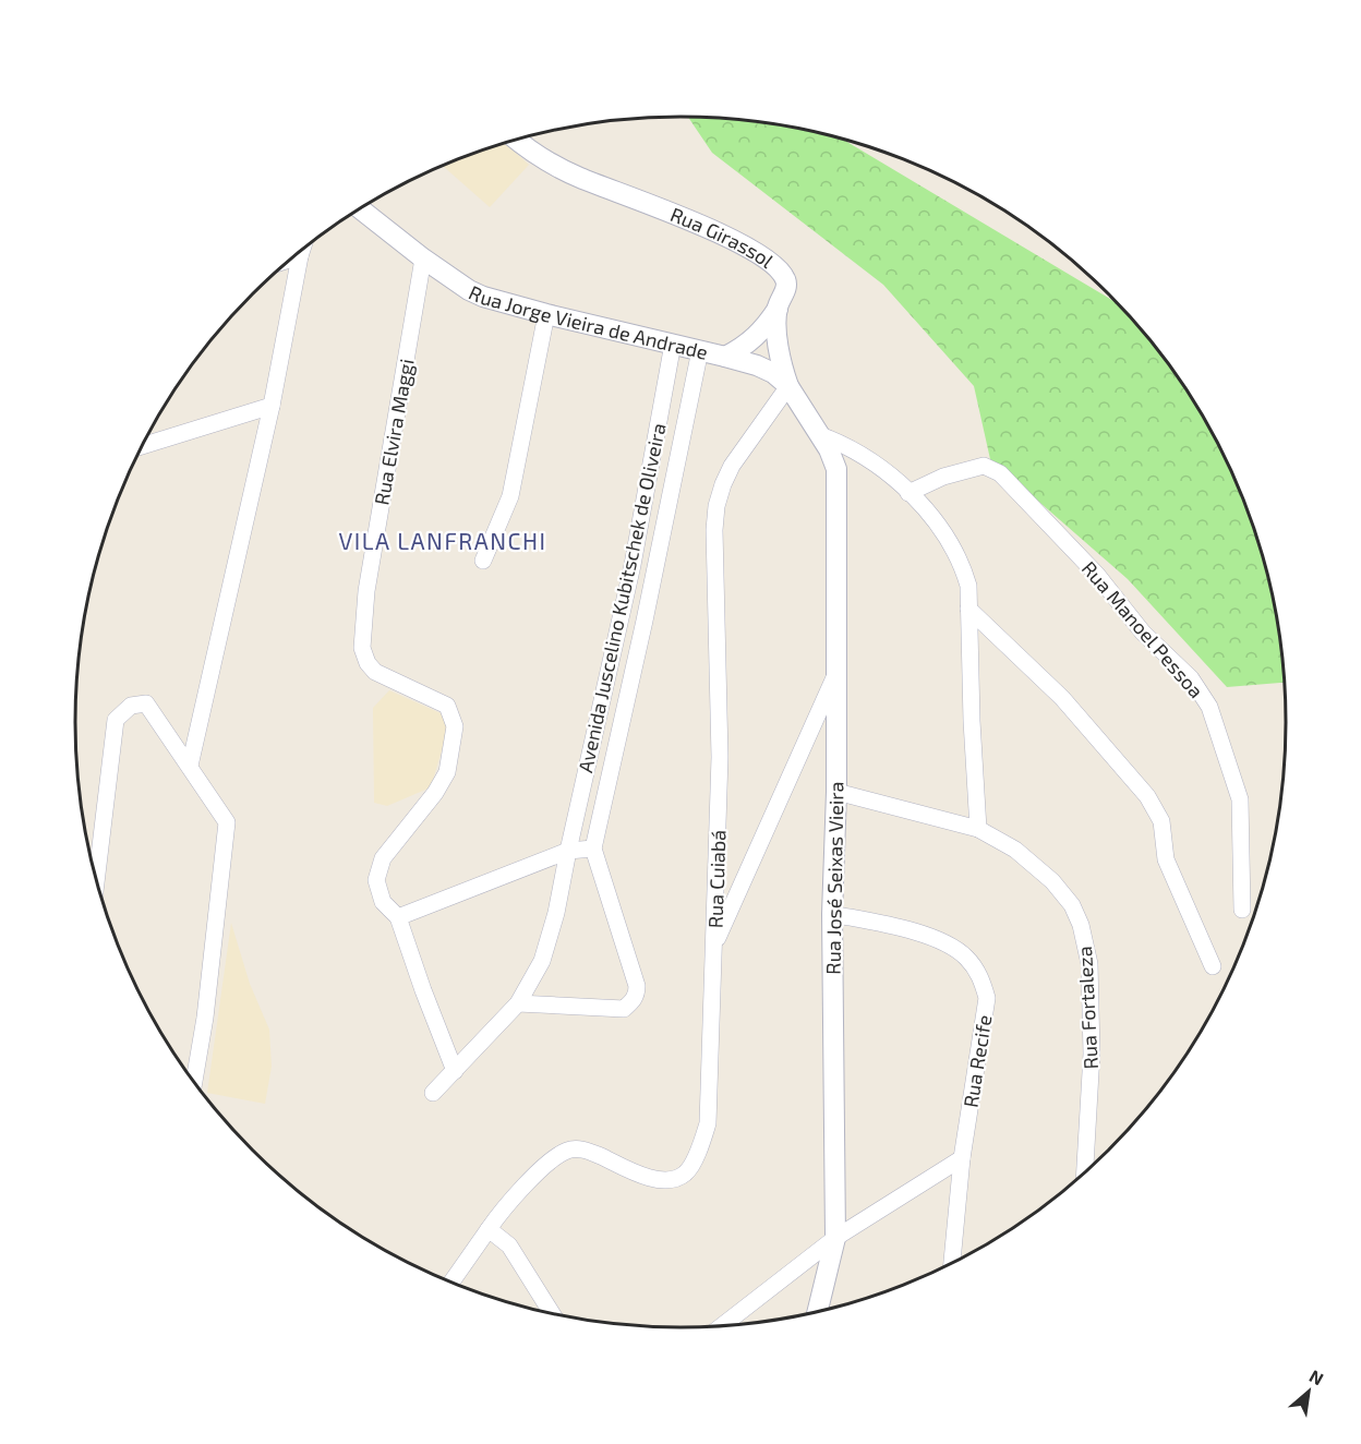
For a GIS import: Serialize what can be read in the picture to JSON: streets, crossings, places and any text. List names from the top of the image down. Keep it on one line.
{"streets":{"street":["Rua Girassol","Rua Jorge Vieira de Andrade","Rua Elvira Maggi","Avenida Juscelino Kubitschek de Oliveira","Rua Manoel Pessoa","Rua José Seixas Vieira","Rua Cuiabá","Rua Fortaleza","Rua Recife"]},"crossings":[["Rua Girassol","Rua Jorge Vieira de Andrade"],["Rua Girassol","Rua Cuiabá"],["Rua Jorge Vieira de Andrade","Rua Elvira Maggi"],["Rua Jorge Vieira de Andrade","Avenida Juscelino Kubitschek de Oliveira"],["Rua Jorge Vieira de Andrade","Rua José Seixas Vieira"],["Rua Jorge Vieira de Andrade","Rua Cuiabá"],["Rua Elvira Maggi","Avenida Juscelino Kubitschek de Oliveira"],["Rua José Seixas Vieira","Rua Fortaleza"],["Rua José Seixas Vieira","Rua Recife"]],"districts":["VILA LANFRANCHI"],"north":"top right"}
